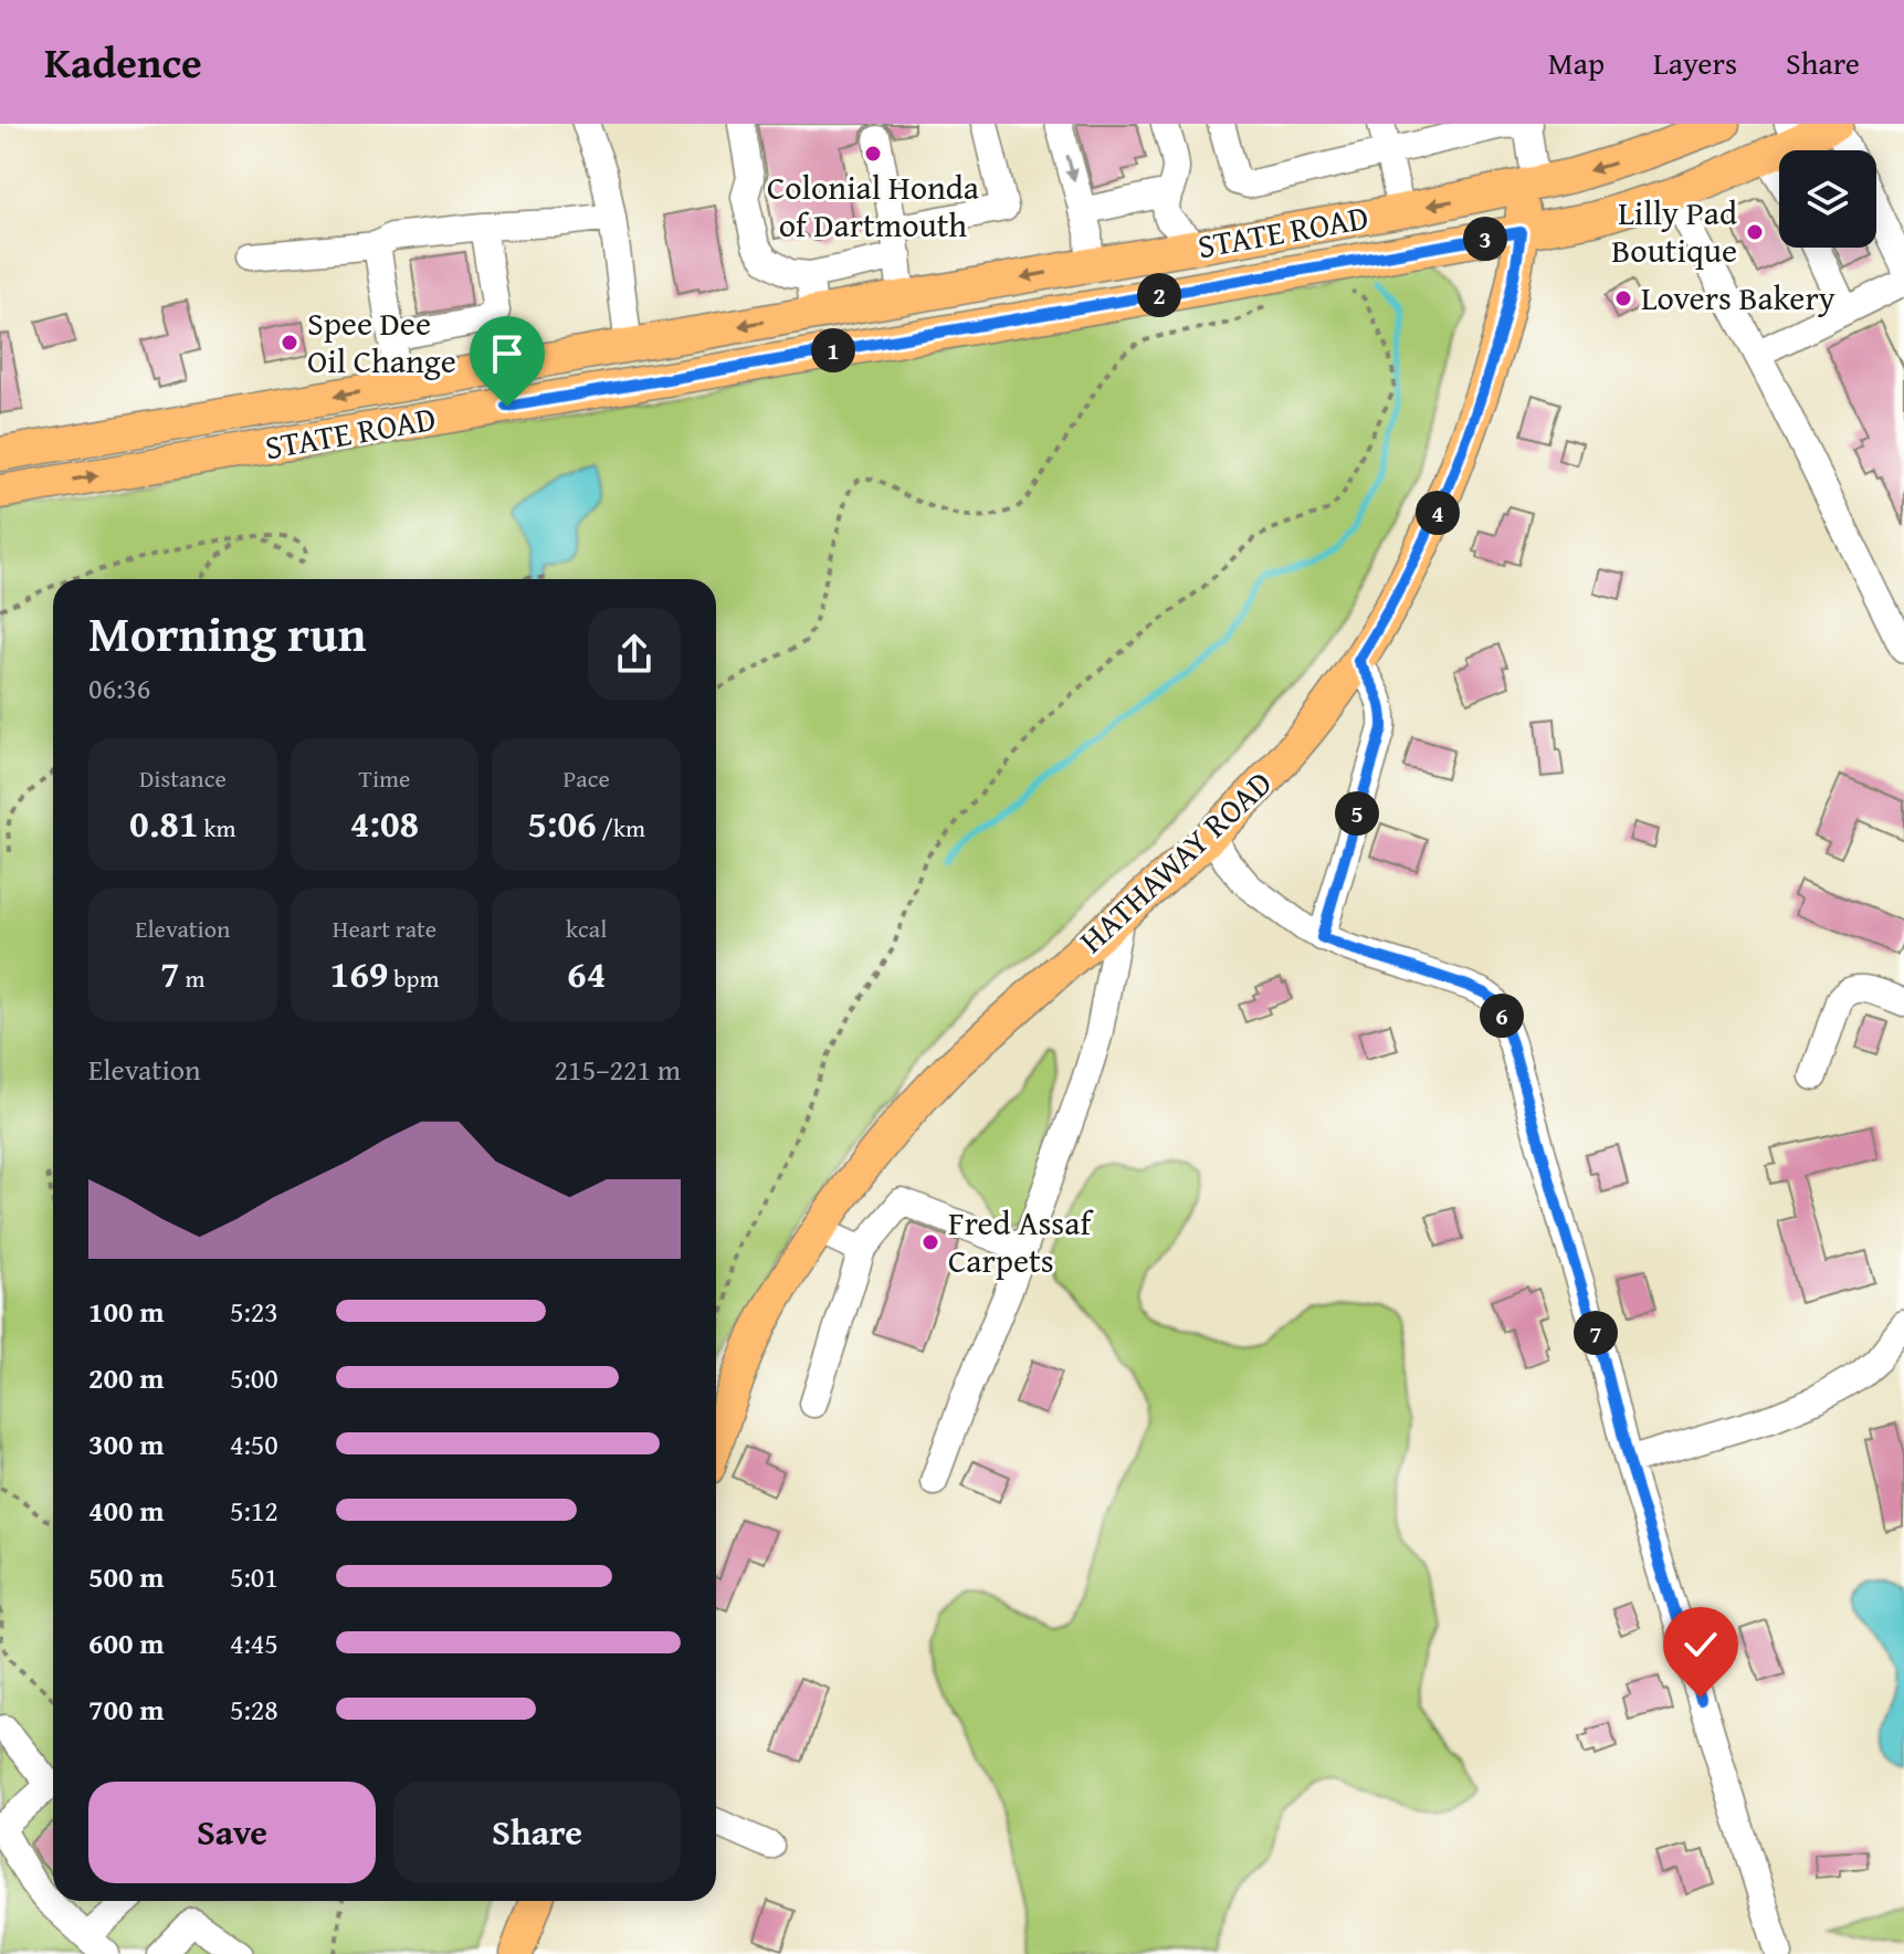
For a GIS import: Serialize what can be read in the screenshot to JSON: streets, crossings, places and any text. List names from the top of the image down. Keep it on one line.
{"streets":{"main road":["STATE ROAD","HATHAWAY ROAD"]},"crossings":[["STATE ROAD","HATHAWAY ROAD"]],"places":["Colonial Honda of Dartmouth","Lilly Pad Boutique","Lovers Bakery","Spee Dee Oil Change","Fred Assaf Carpets"],"page":{"header":"Kadence","nav":["Map","Layers","Share"],"pins":["3","2","1","4","5","6","7"],"heading":["Morning run","06:36"],"stats":[["Distance","0.81 km"],["Time","4:08"],["Pace","5:06 /km"],["Elevation","7 m"],["Heart rate","169 bpm"],["kcal","64"]],"chart":["Elevation","215–221 m"],"list":[{"name":"100 m","note":"5:23"},{"name":"200 m","note":"5:00"},{"name":"300 m","note":"4:50"},{"name":"400 m","note":"5:12"},{"name":"500 m","note":"5:01"},{"name":"600 m","note":"4:45"},{"name":"700 m","note":"5:28"}],"buttons":["Save","Share"]}}
